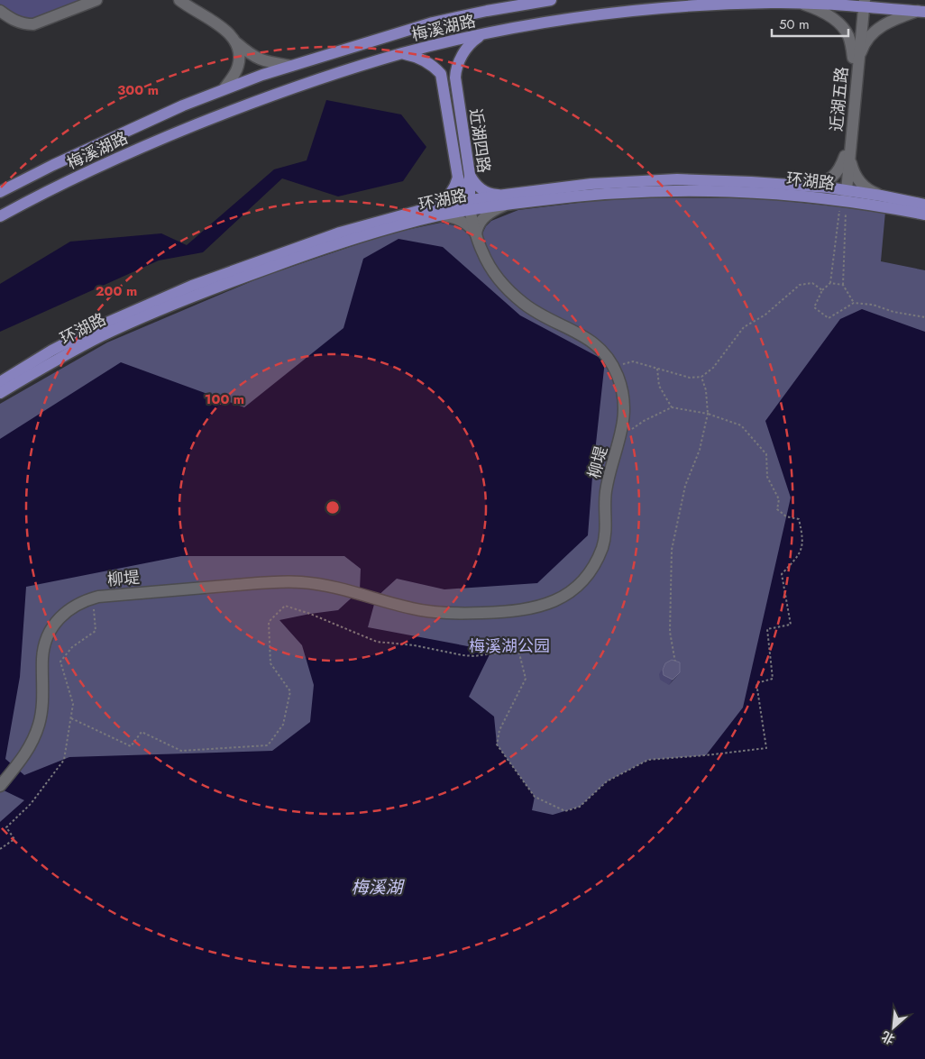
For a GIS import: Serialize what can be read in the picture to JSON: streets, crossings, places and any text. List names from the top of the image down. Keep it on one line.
{"streets":{"main road":["梅溪湖路","近湖四路","环湖路"],"street":["近湖五路","柳堤"]},"crossings":[["梅溪湖路","近湖五路"],["梅溪湖路","近湖四路"],["近湖五路","环湖路"],["近湖四路","环湖路"],["近湖四路","柳堤"],["环湖路","柳堤"]],"water":["梅溪湖"],"parks":["梅溪湖公园"],"scale_bar":"50 m","north":"bottom left","rings":["300 m","200 m","100 m"]}
